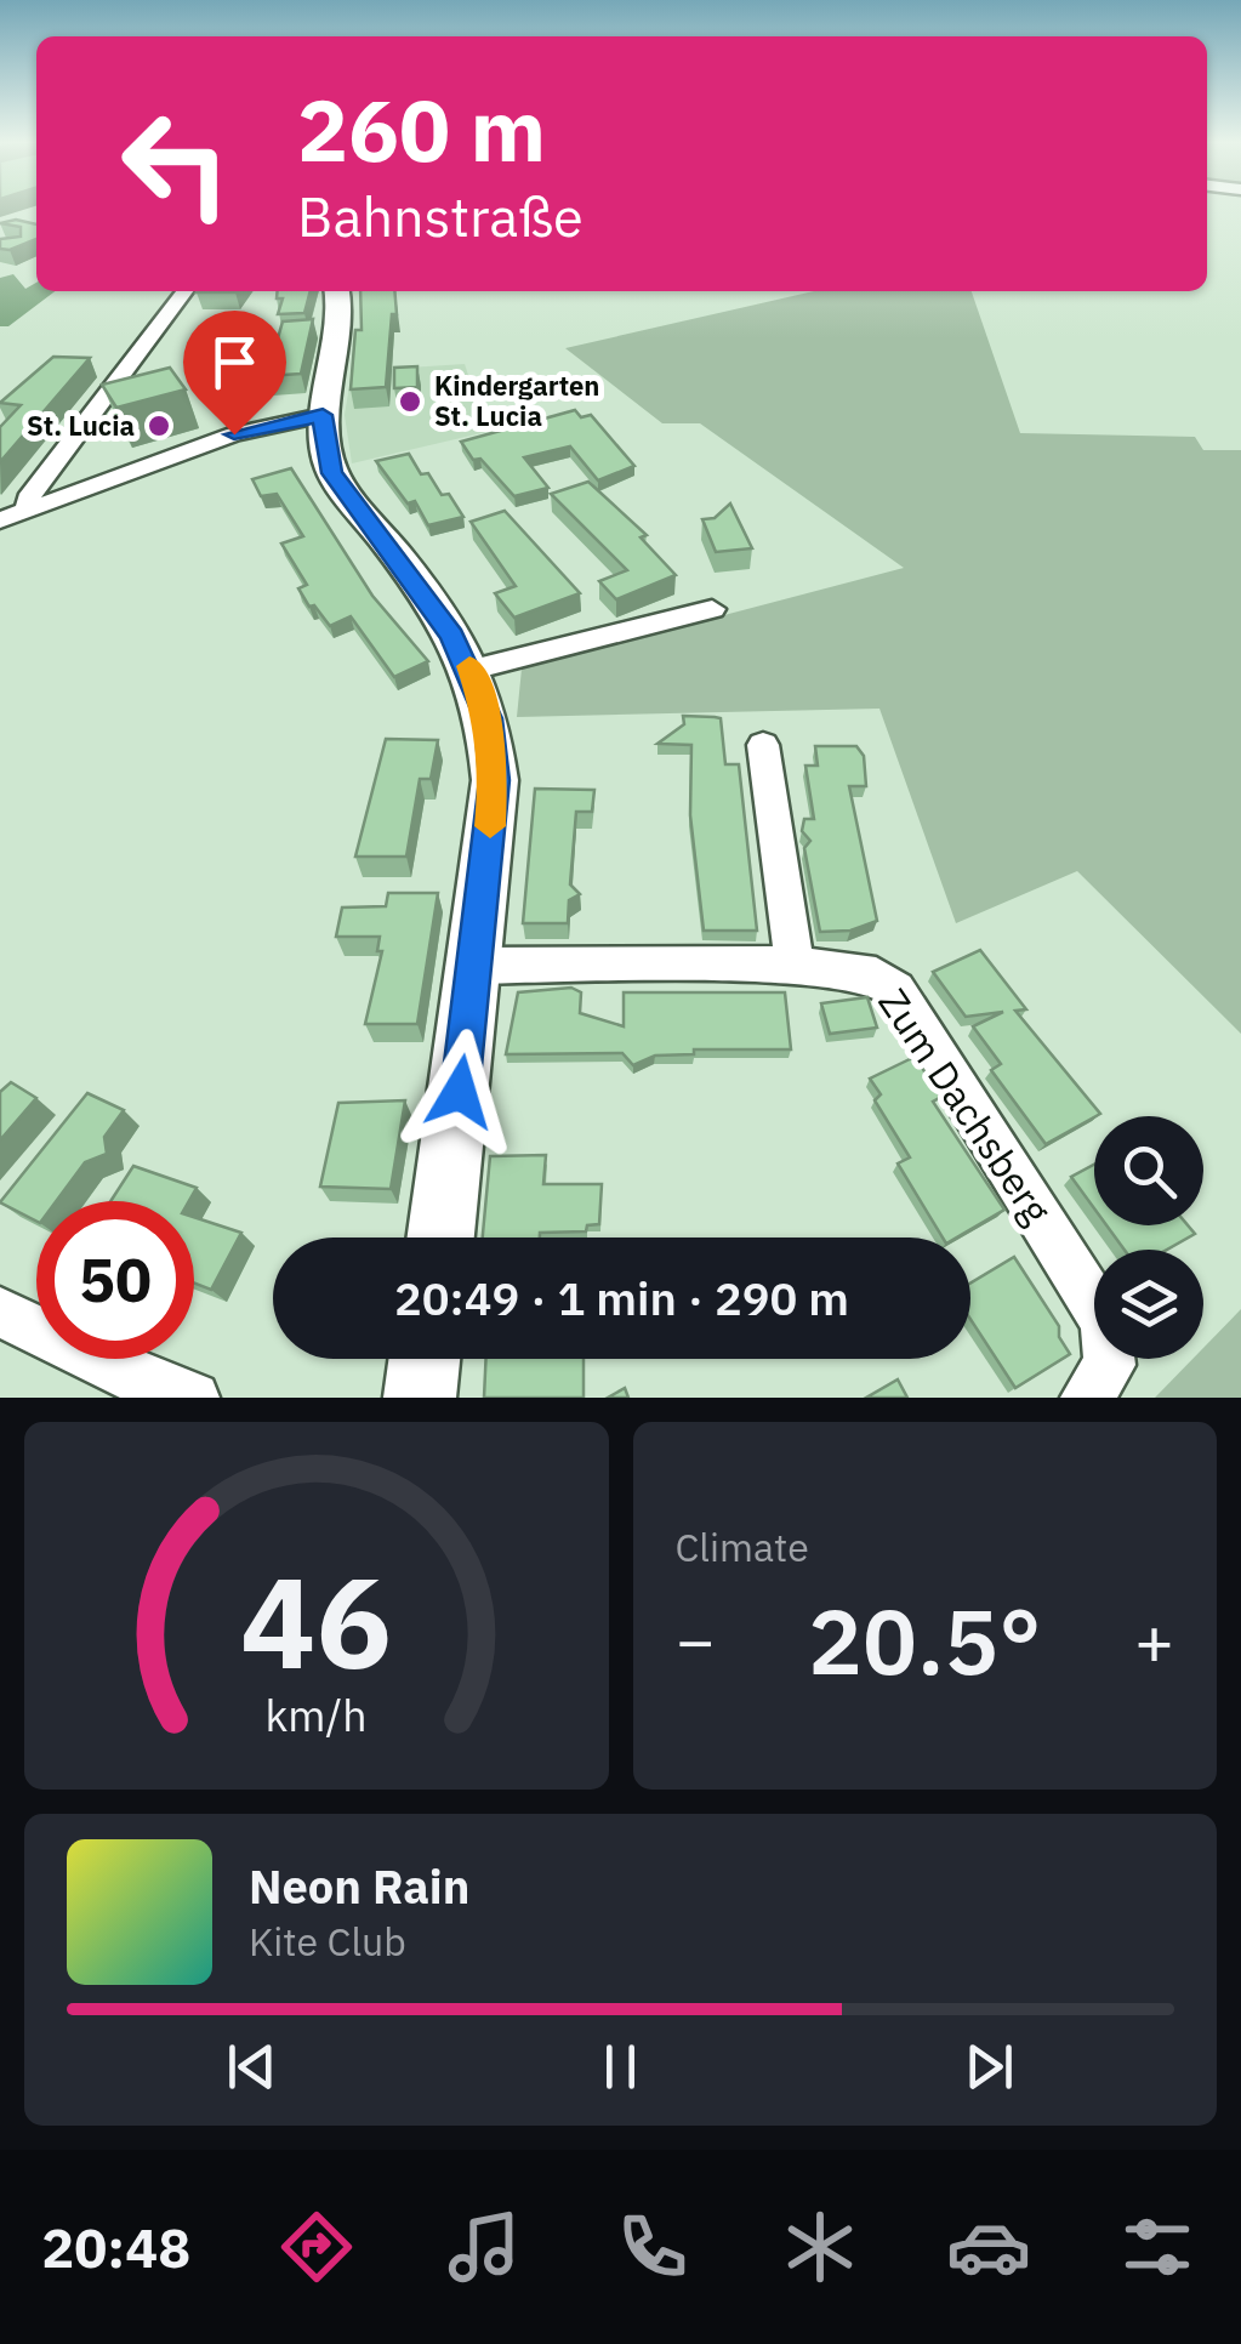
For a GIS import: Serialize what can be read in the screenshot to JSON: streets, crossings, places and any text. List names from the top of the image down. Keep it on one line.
{"streets":{"street":["Zum Dachsberg"]},"places":["Kindergarten St. Lucia","St. Lucia"],"page":{"turn":["260 m","Bahnstraße"],"limit":"50","trip":"20:49 · 1 min · 290 m","tile":"Climate","heat":["−","20.5°","+"],"song":["Neon Rain","Kite Club"],"tabs":"20:48","gauge":["46","km/h"]}}
